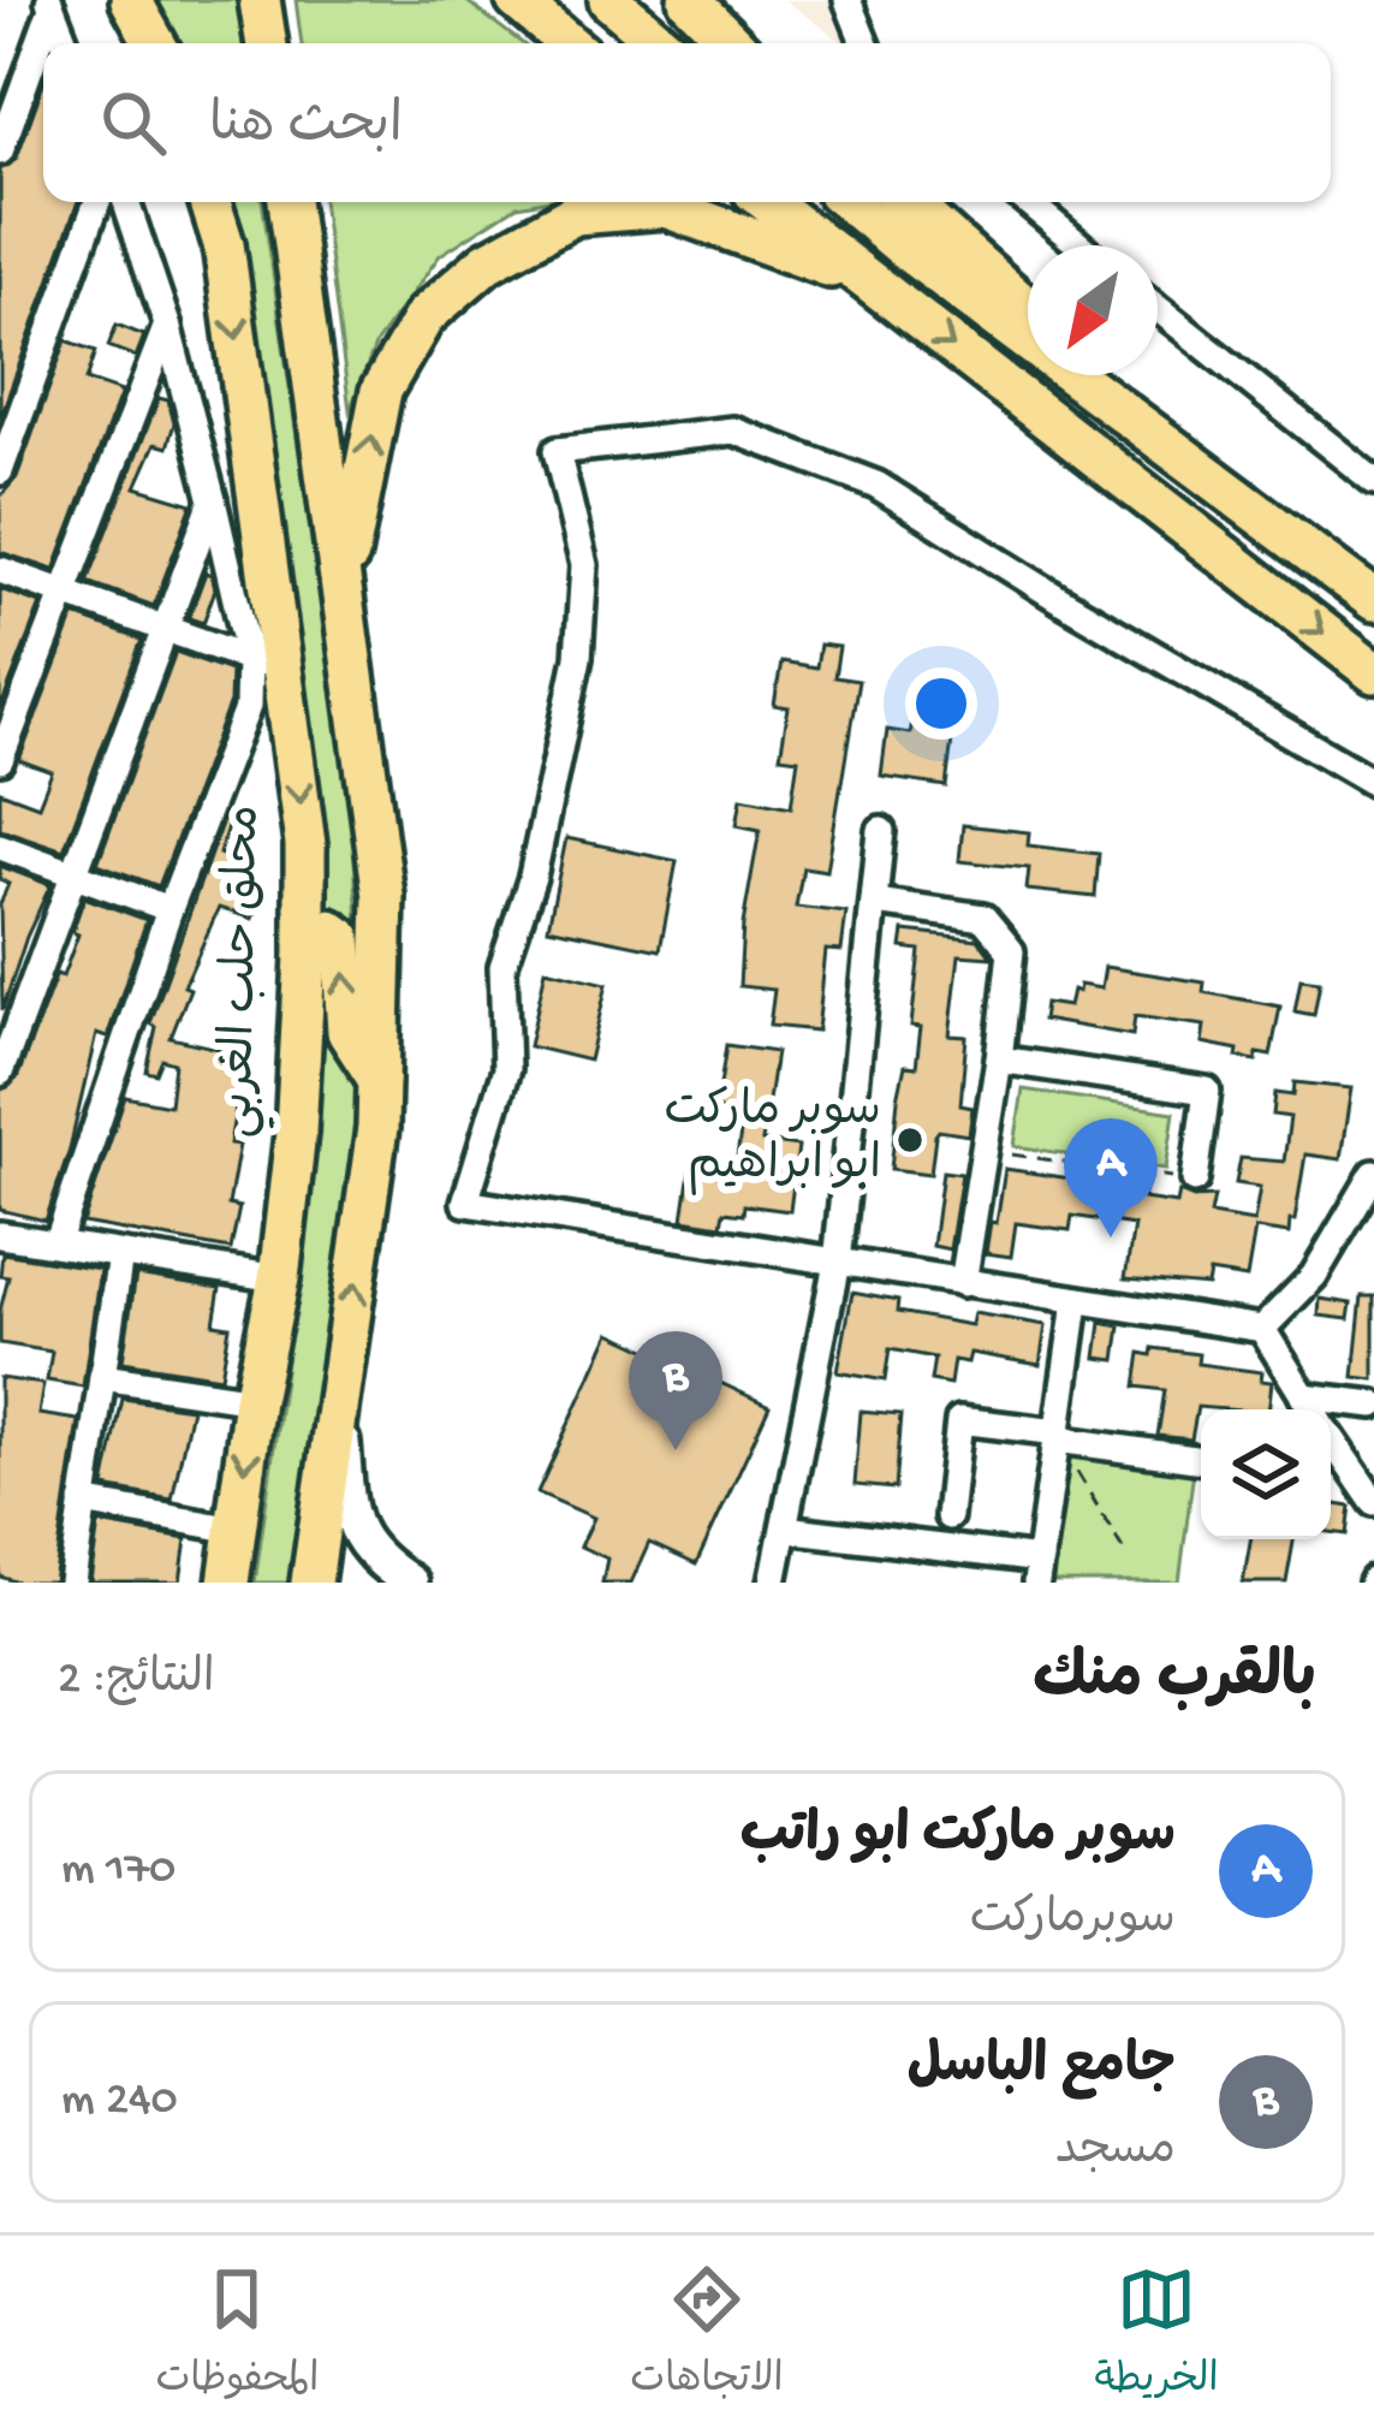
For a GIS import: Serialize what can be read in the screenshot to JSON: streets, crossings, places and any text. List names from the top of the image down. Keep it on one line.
{"streets":{"highway":["محلق حلب الغربي"]},"places":["سوبر ماركت ابو ابراهيم"],"north":"bottom left","page":{"search":"ابحث هنا","pins":["A","B"],"heading":["بالقرب منك","النتائج: 2"],"list":[{"mark":"A","name":"سوبر ماركت ابو راتب","note":"سوبرماركت","value":"170 m"},{"mark":"B","name":"جامع الباسل","note":"مسجد","value":"240 m"}],"nav":["الخريطة","الاتجاهات","المحفوظات"]}}
